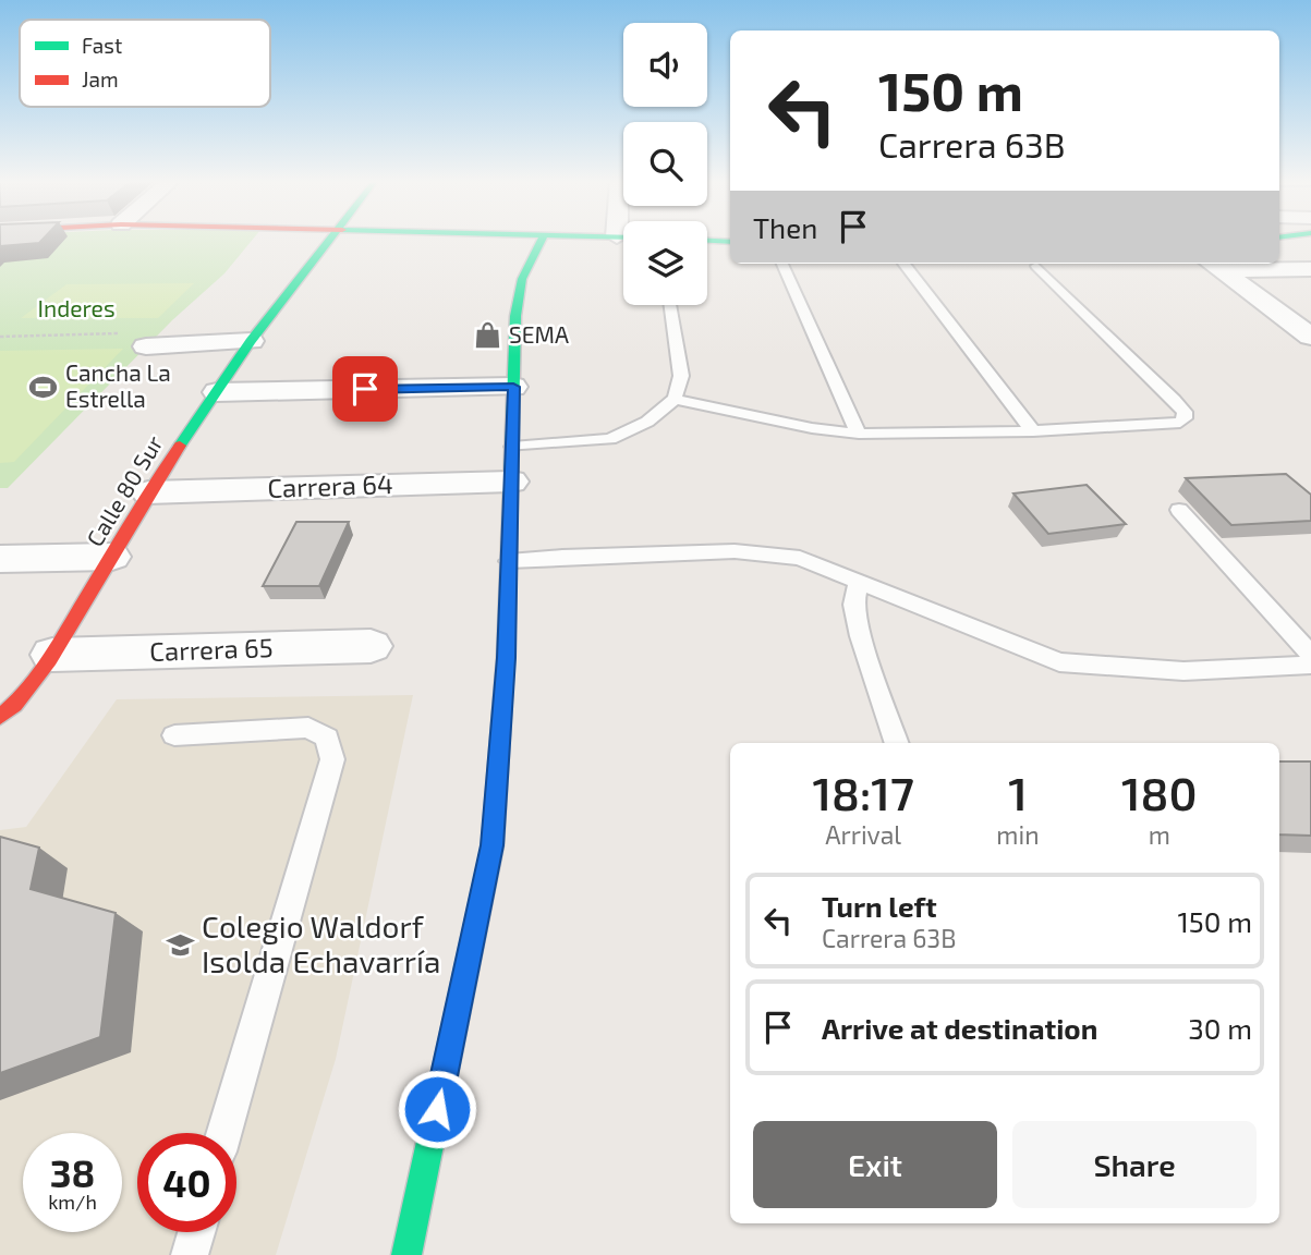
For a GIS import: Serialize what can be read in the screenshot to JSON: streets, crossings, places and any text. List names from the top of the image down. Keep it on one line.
{"streets":{"street":["Carrera 64","Calle 80 Sur","Carrera 65"]},"crossings":[["Carrera 64","Calle 80 Sur"],["Calle 80 Sur","Carrera 65"]],"parks":["Inderes"],"places":{"shop":["SEMA"],"sports":["Cancha La Estrella"],"school or university":["Colegio Waldorf Isolda Echavarría"]},"legend":["Fast","Jam"],"page":{"turn":["150 m","Carrera 63B"],"then":"Then","eta":["18:17","Arrival","1","min","180","m"],"list":[{"name":"Turn left","note":"Carrera 63B","value":"150 m"},{"name":"Arrive at destination","value":"30 m"}],"buttons":["Exit","Share"],"speed":"38 km/h","limit":"40"}}
